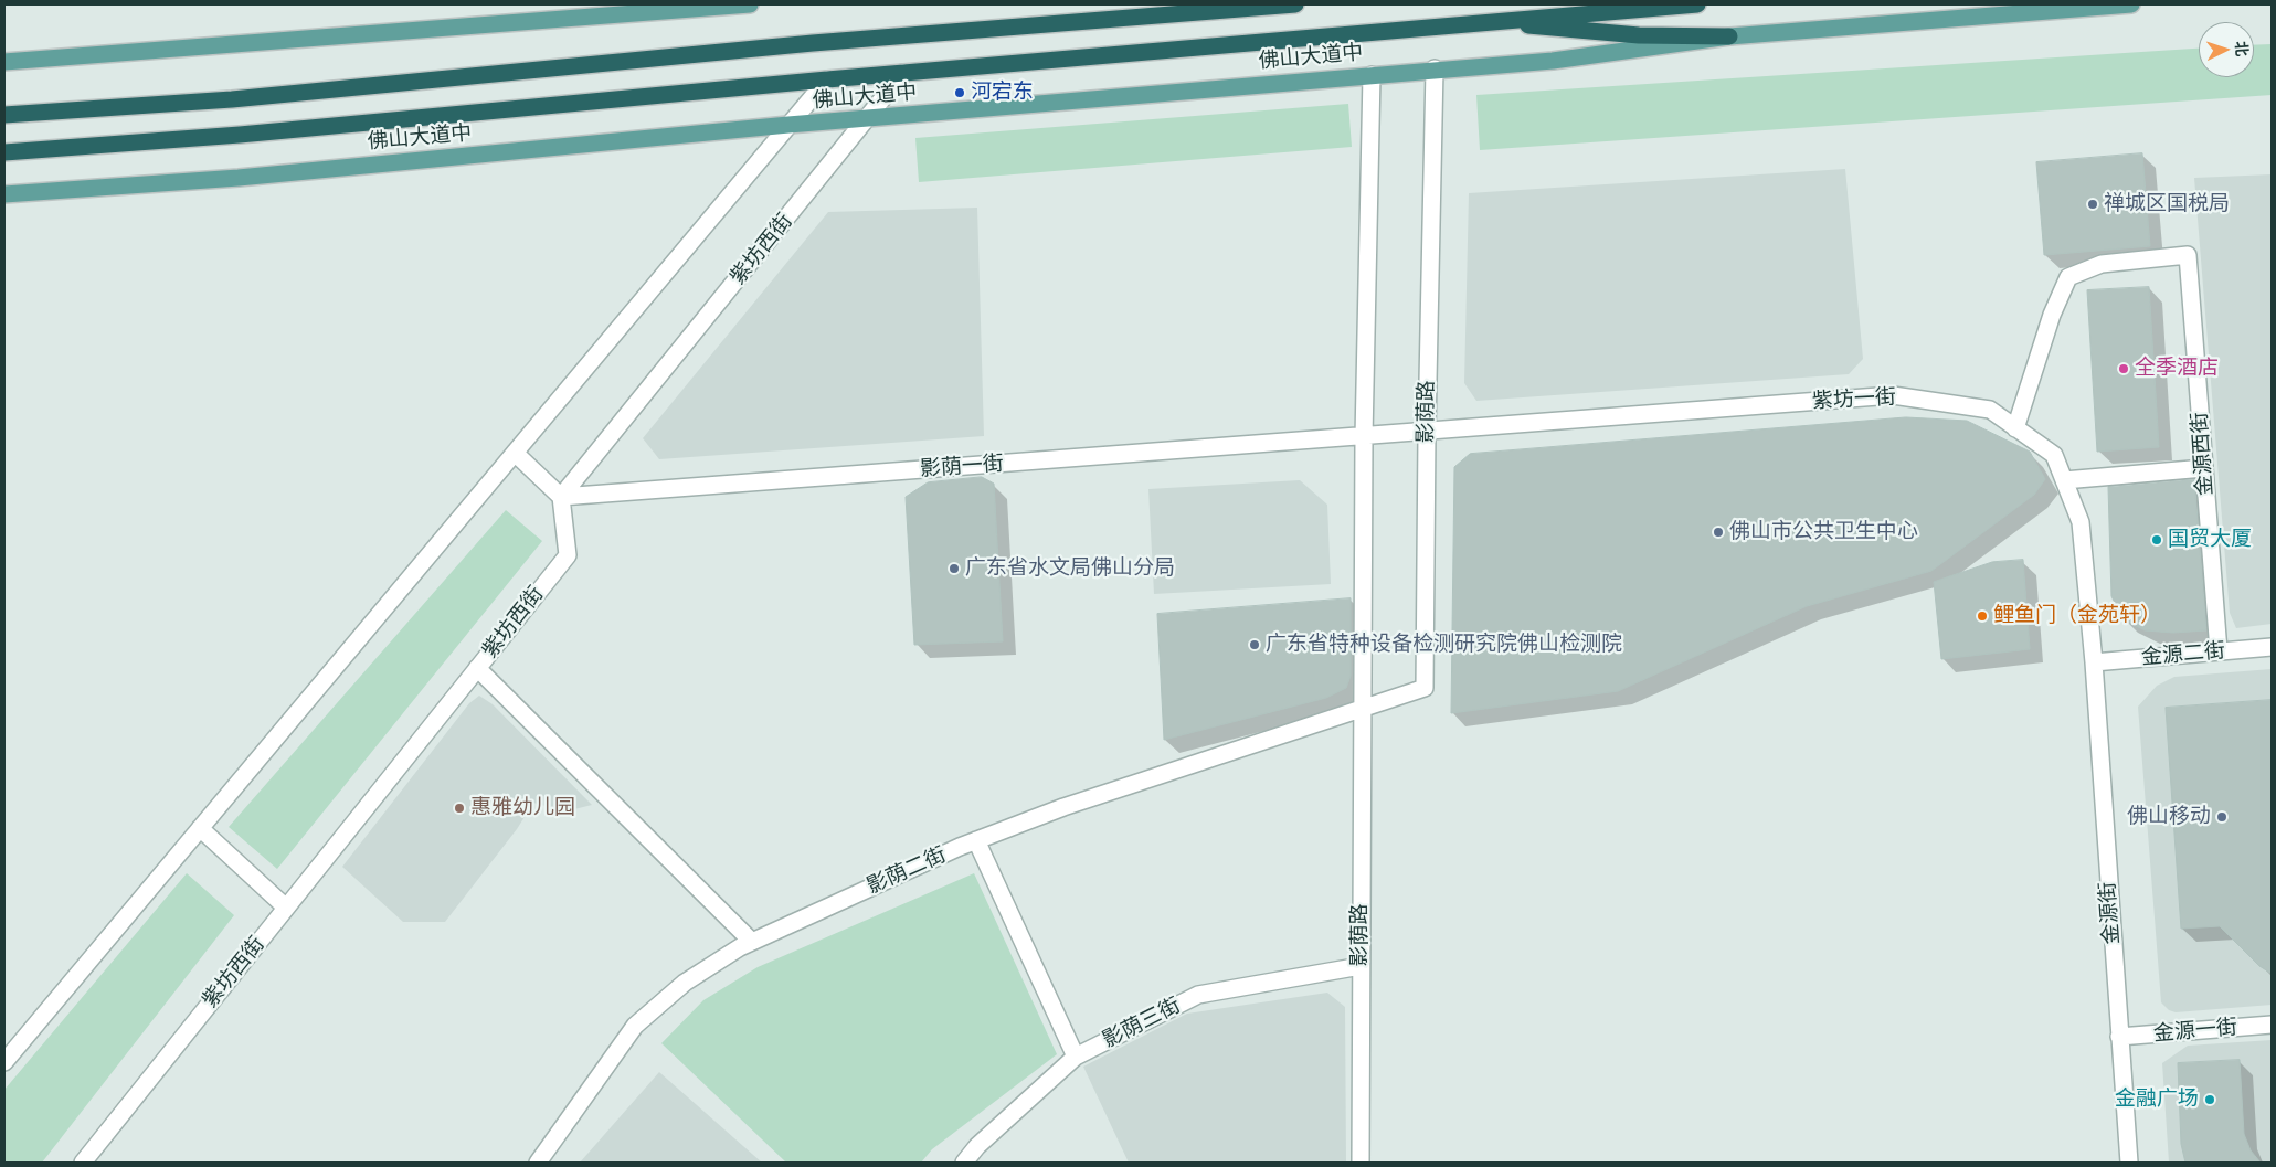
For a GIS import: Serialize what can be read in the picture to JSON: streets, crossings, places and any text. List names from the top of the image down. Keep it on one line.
{"streets":{"highway":["佛山大道中"],"street":["紫坊西街","紫坊一街","影荫路","金源西街","影荫一街","金源二街","影荫二街","金源街","影荫三街","金源一街"]},"crossings":[["佛山大道中","紫坊西街"],["佛山大道中","影荫路"],["紫坊西街","影荫一街"],["紫坊一街","影荫路"],["紫坊一街","金源西街"],["紫坊一街","影荫一街"],["紫坊一街","金源二街"],["紫坊一街","金源街"],["影荫路","影荫一街"],["影荫路","影荫二街"],["影荫路","影荫三街"],["金源西街","金源二街"],["金源二街","金源街"],["金源街","金源一街"]],"places":["河宕东","禅城区国税局","全季酒店","佛山市公共卫生中心","国贸大厦","广东省水文局佛山分局","鲤鱼门（金苑轩）","广东省特种设备检测研究院佛山检测院","惠雅幼儿园","佛山移动","金融广场"],"north":"right"}
